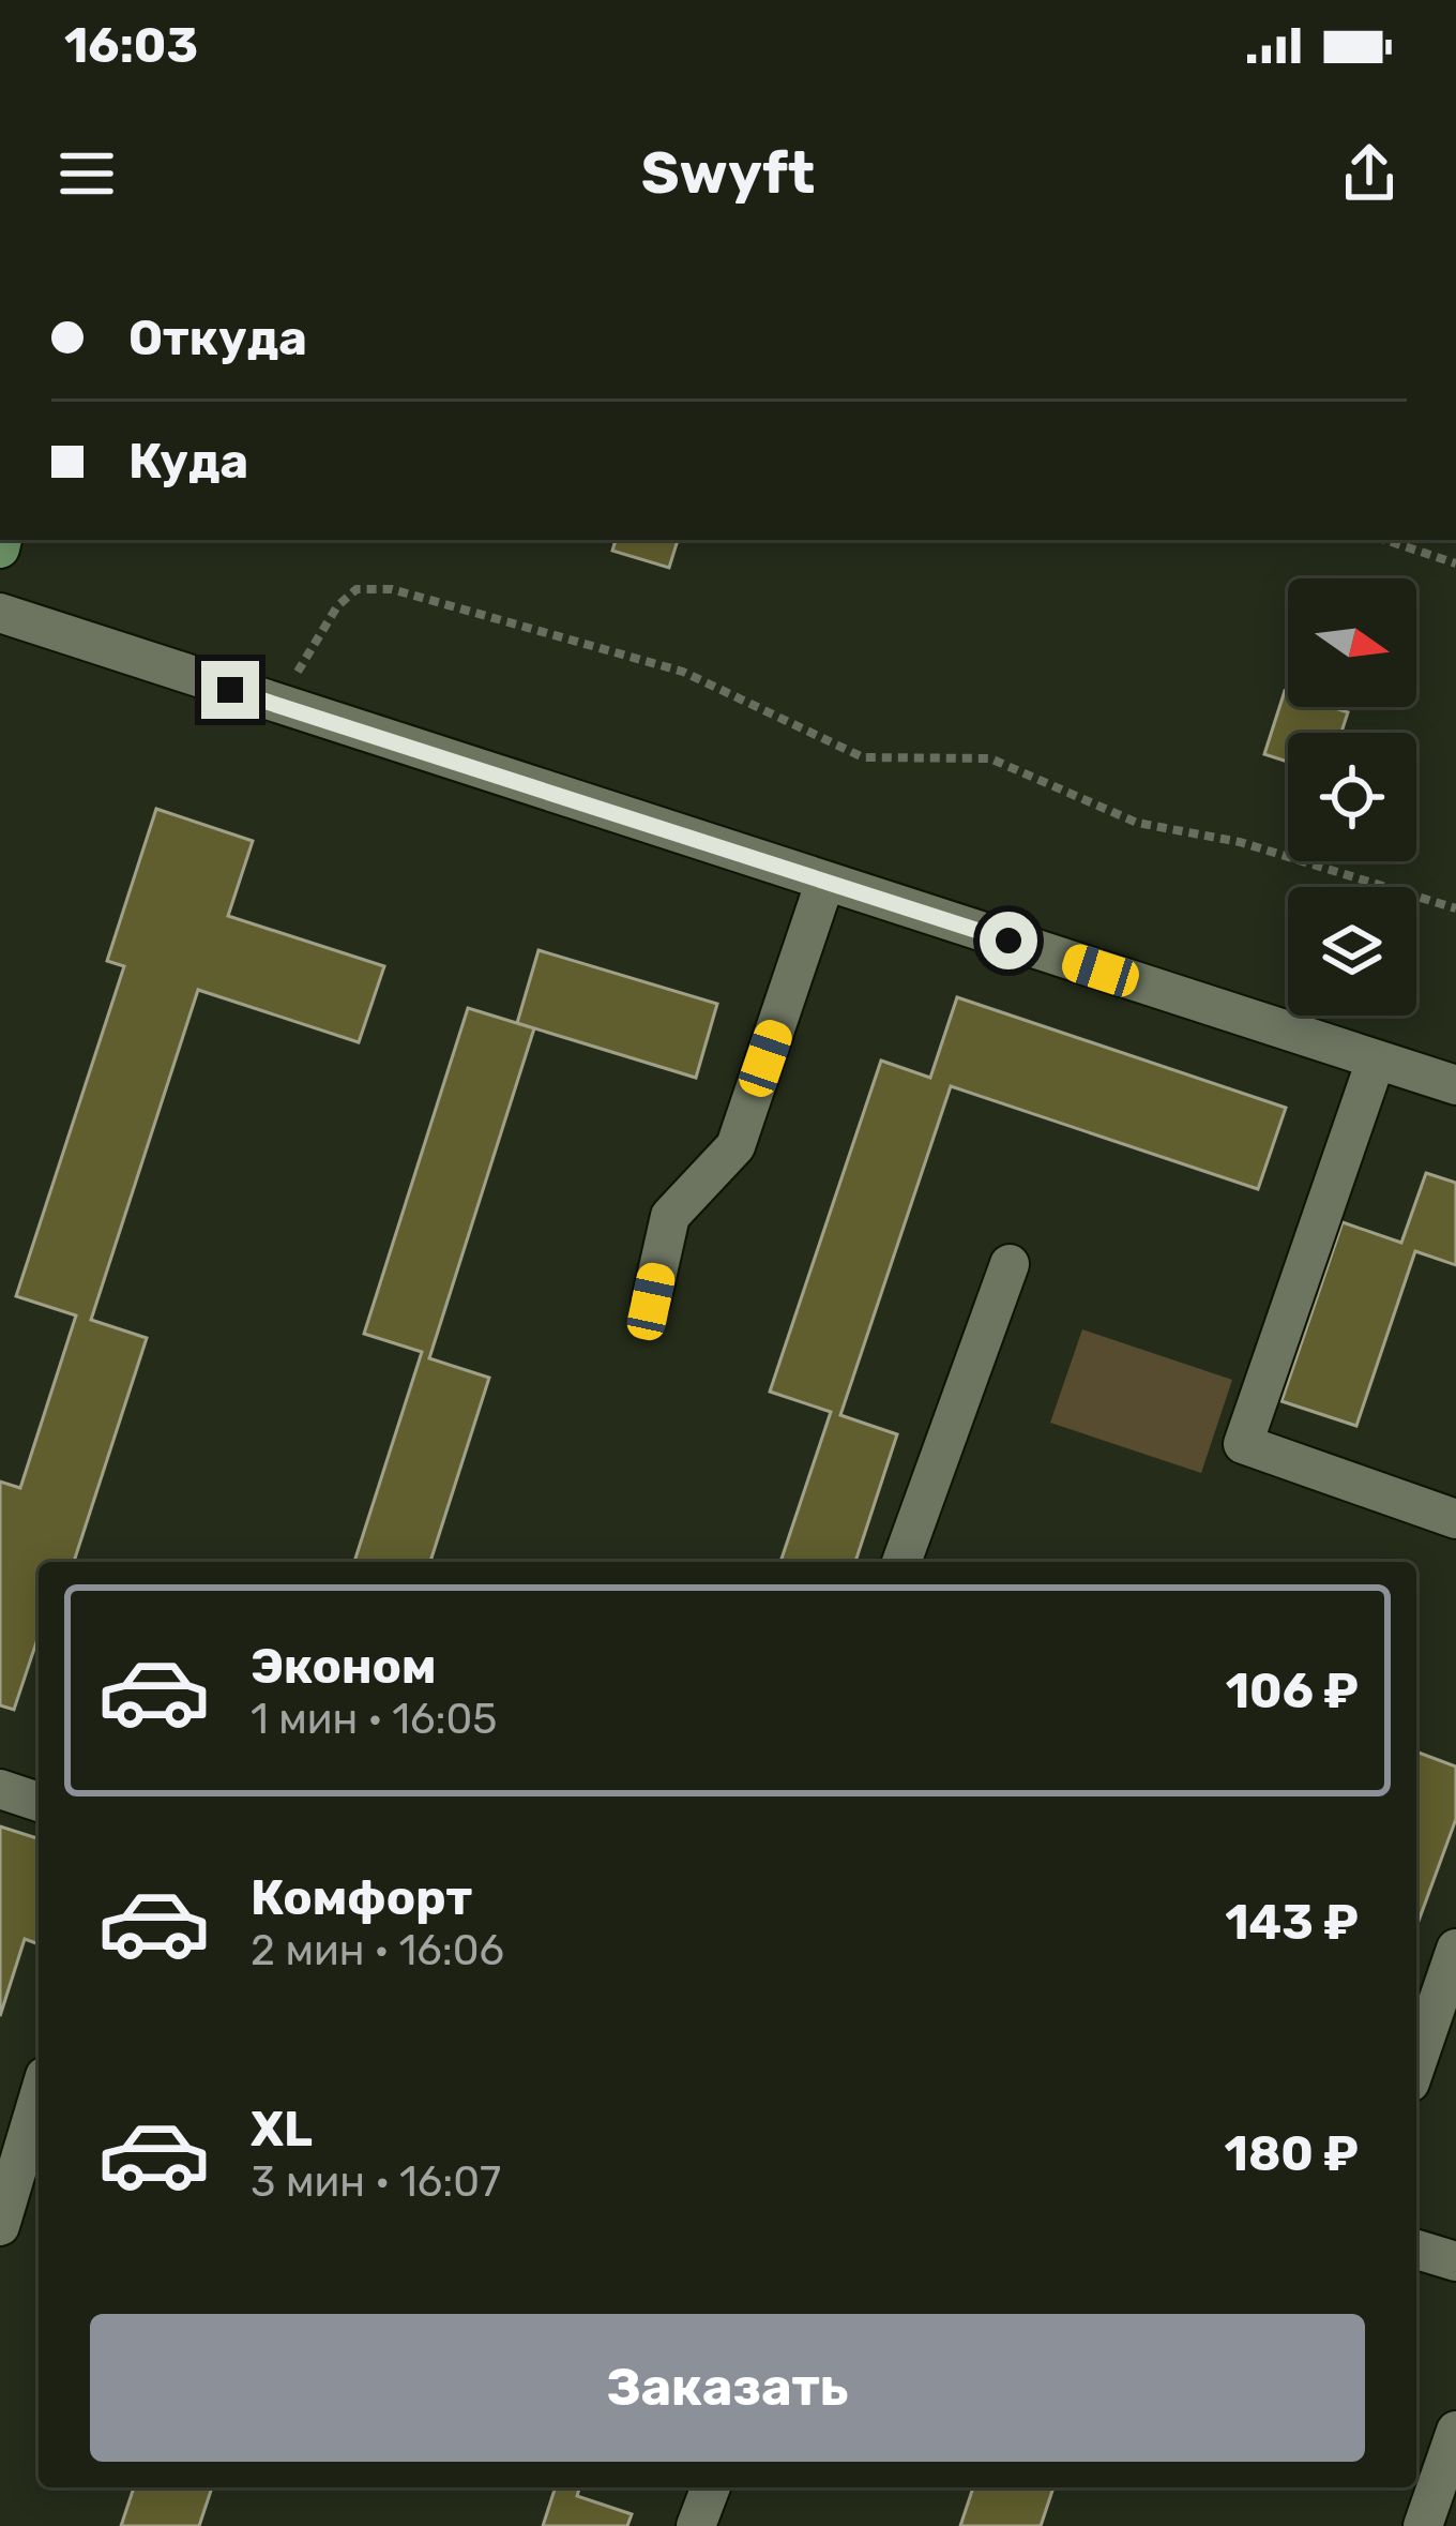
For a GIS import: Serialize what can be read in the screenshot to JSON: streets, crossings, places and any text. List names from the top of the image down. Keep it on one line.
{"north":"right","page":{"status":"16:03","header":"Swyft","banner":["Откуда","Куда"],"list":[{"name":"Эконом","note":"1 мин · 16:05","value":"106 ₽"},{"name":"Комфорт","note":"2 мин · 16:06","value":"143 ₽"},{"name":"XL","note":"3 мин · 16:07","value":"180 ₽"}],"buttons":"Заказать"}}
